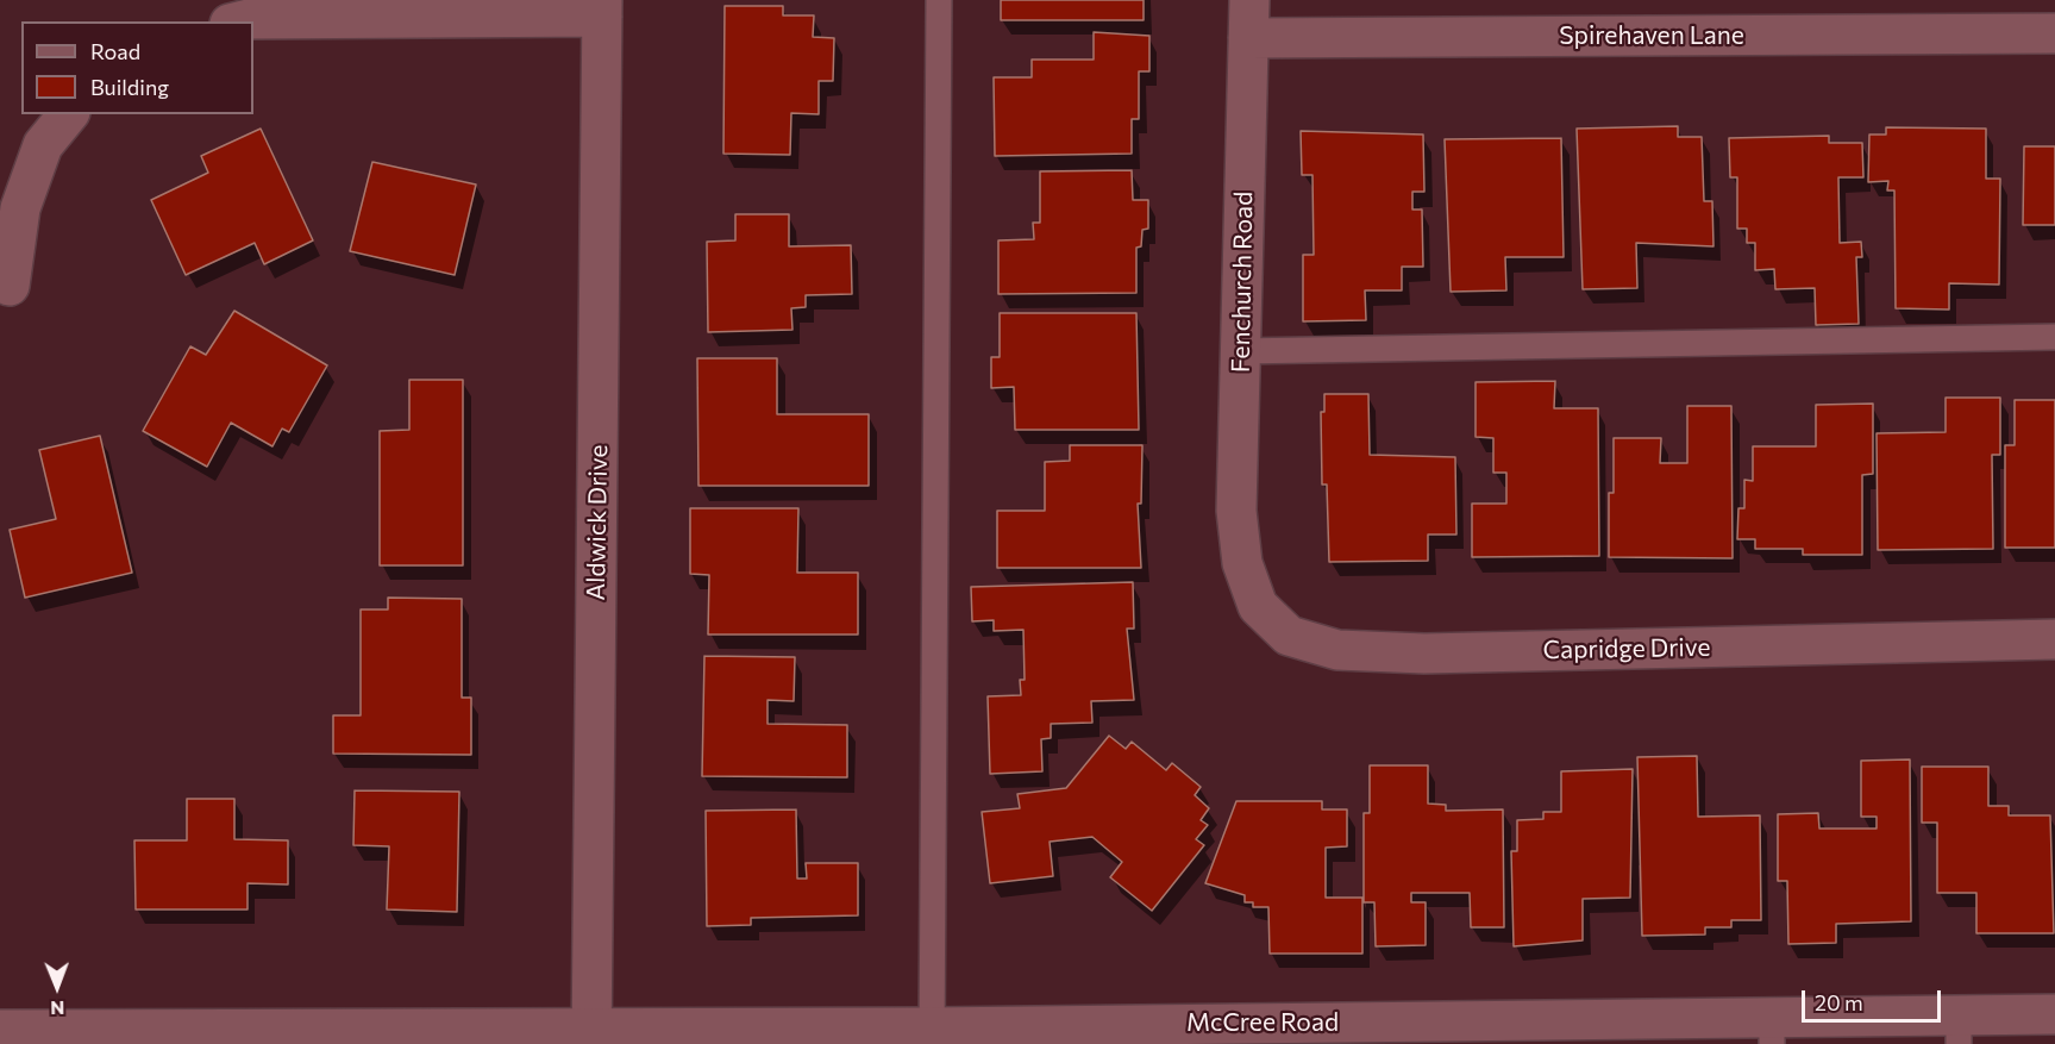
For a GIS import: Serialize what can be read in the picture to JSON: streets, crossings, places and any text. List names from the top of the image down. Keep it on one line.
{"streets":{"street":["Spirehaven Lane","Fenchurch Road","Aldwick Drive","Capridge Drive","McCree Road"]},"crossings":[["Spirehaven Lane","Fenchurch Road"],["Fenchurch Road","Capridge Drive"],["Aldwick Drive","McCree Road"]],"legend":["Road","Building"],"scale_bar":"20 m","north":"bottom"}
